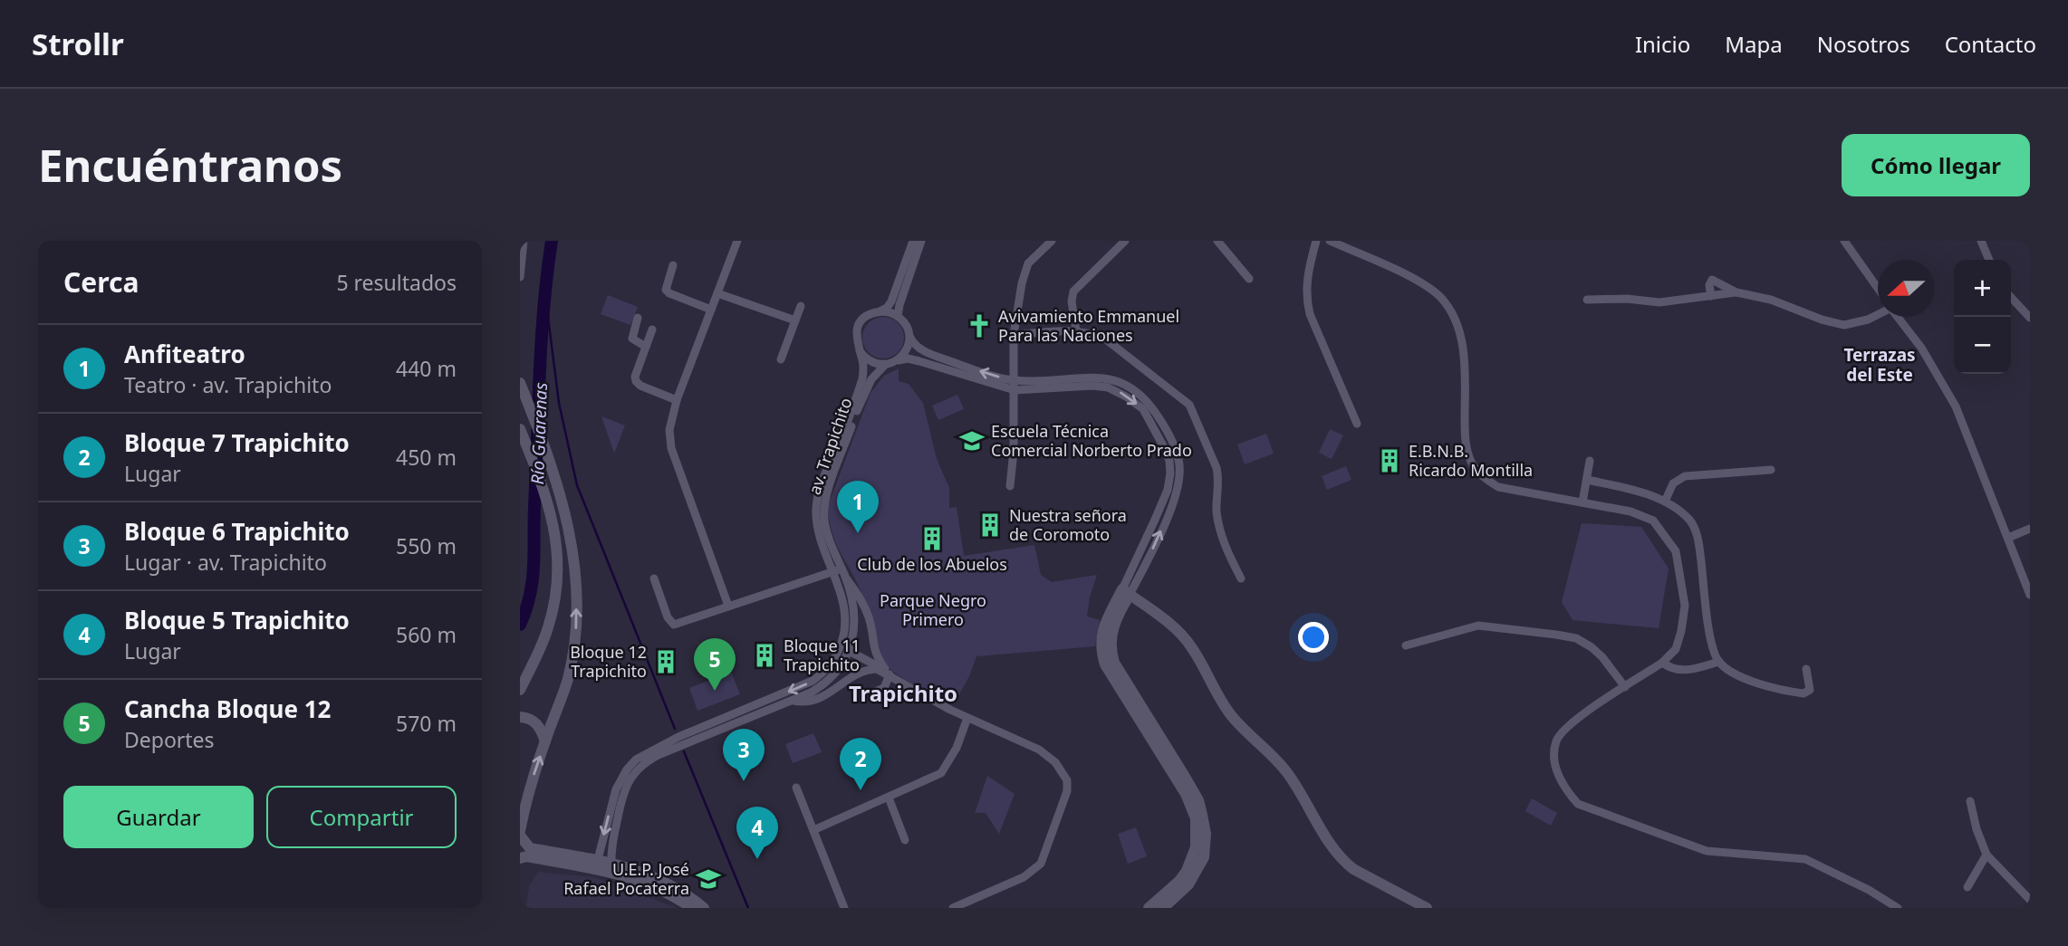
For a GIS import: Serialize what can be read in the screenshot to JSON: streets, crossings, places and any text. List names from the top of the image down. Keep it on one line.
{"streets":{"street":["av. Trapichito"]},"districts":["Terrazas del Este","Trapichito"],"water":["Río Guarenas"],"parks":["Parque Negro Primero"],"places":{"church":["Avivamiento Emmanuel Para las Naciones"],"school or university":["Escuela Técnica Comercial Norberto Prado","U.E.P. José Rafael Pocaterra"],"building":["E.B.N.B. Ricardo Montilla","Nuestra señora de Coromoto","Club de los Abuelos","Bloque 11 Trapichito","Bloque 12 Trapichito"]},"north":"left","page":{"header":"Strollr","nav":["Inicio","Mapa","Nosotros","Contacto"],"buttons":["Cómo llegar",["Guardar","Compartir"]],"title":"Encuéntranos","heading":["Cerca","5 resultados"],"map_buttons":["+","−"],"list":[{"mark":"1","name":"Anfiteatro","note":"Teatro · av. Trapichito","value":"440 m"},{"mark":"2","name":"Bloque 7 Trapichito","note":"Lugar","value":"450 m"},{"mark":"3","name":"Bloque 6 Trapichito","note":"Lugar · av. Trapichito","value":"550 m"},{"mark":"4","name":"Bloque 5 Trapichito","note":"Lugar","value":"560 m"},{"mark":"5","name":"Cancha Bloque 12","note":"Deportes","value":"570 m"}],"pins":["1","5","3","2","4"]}}
